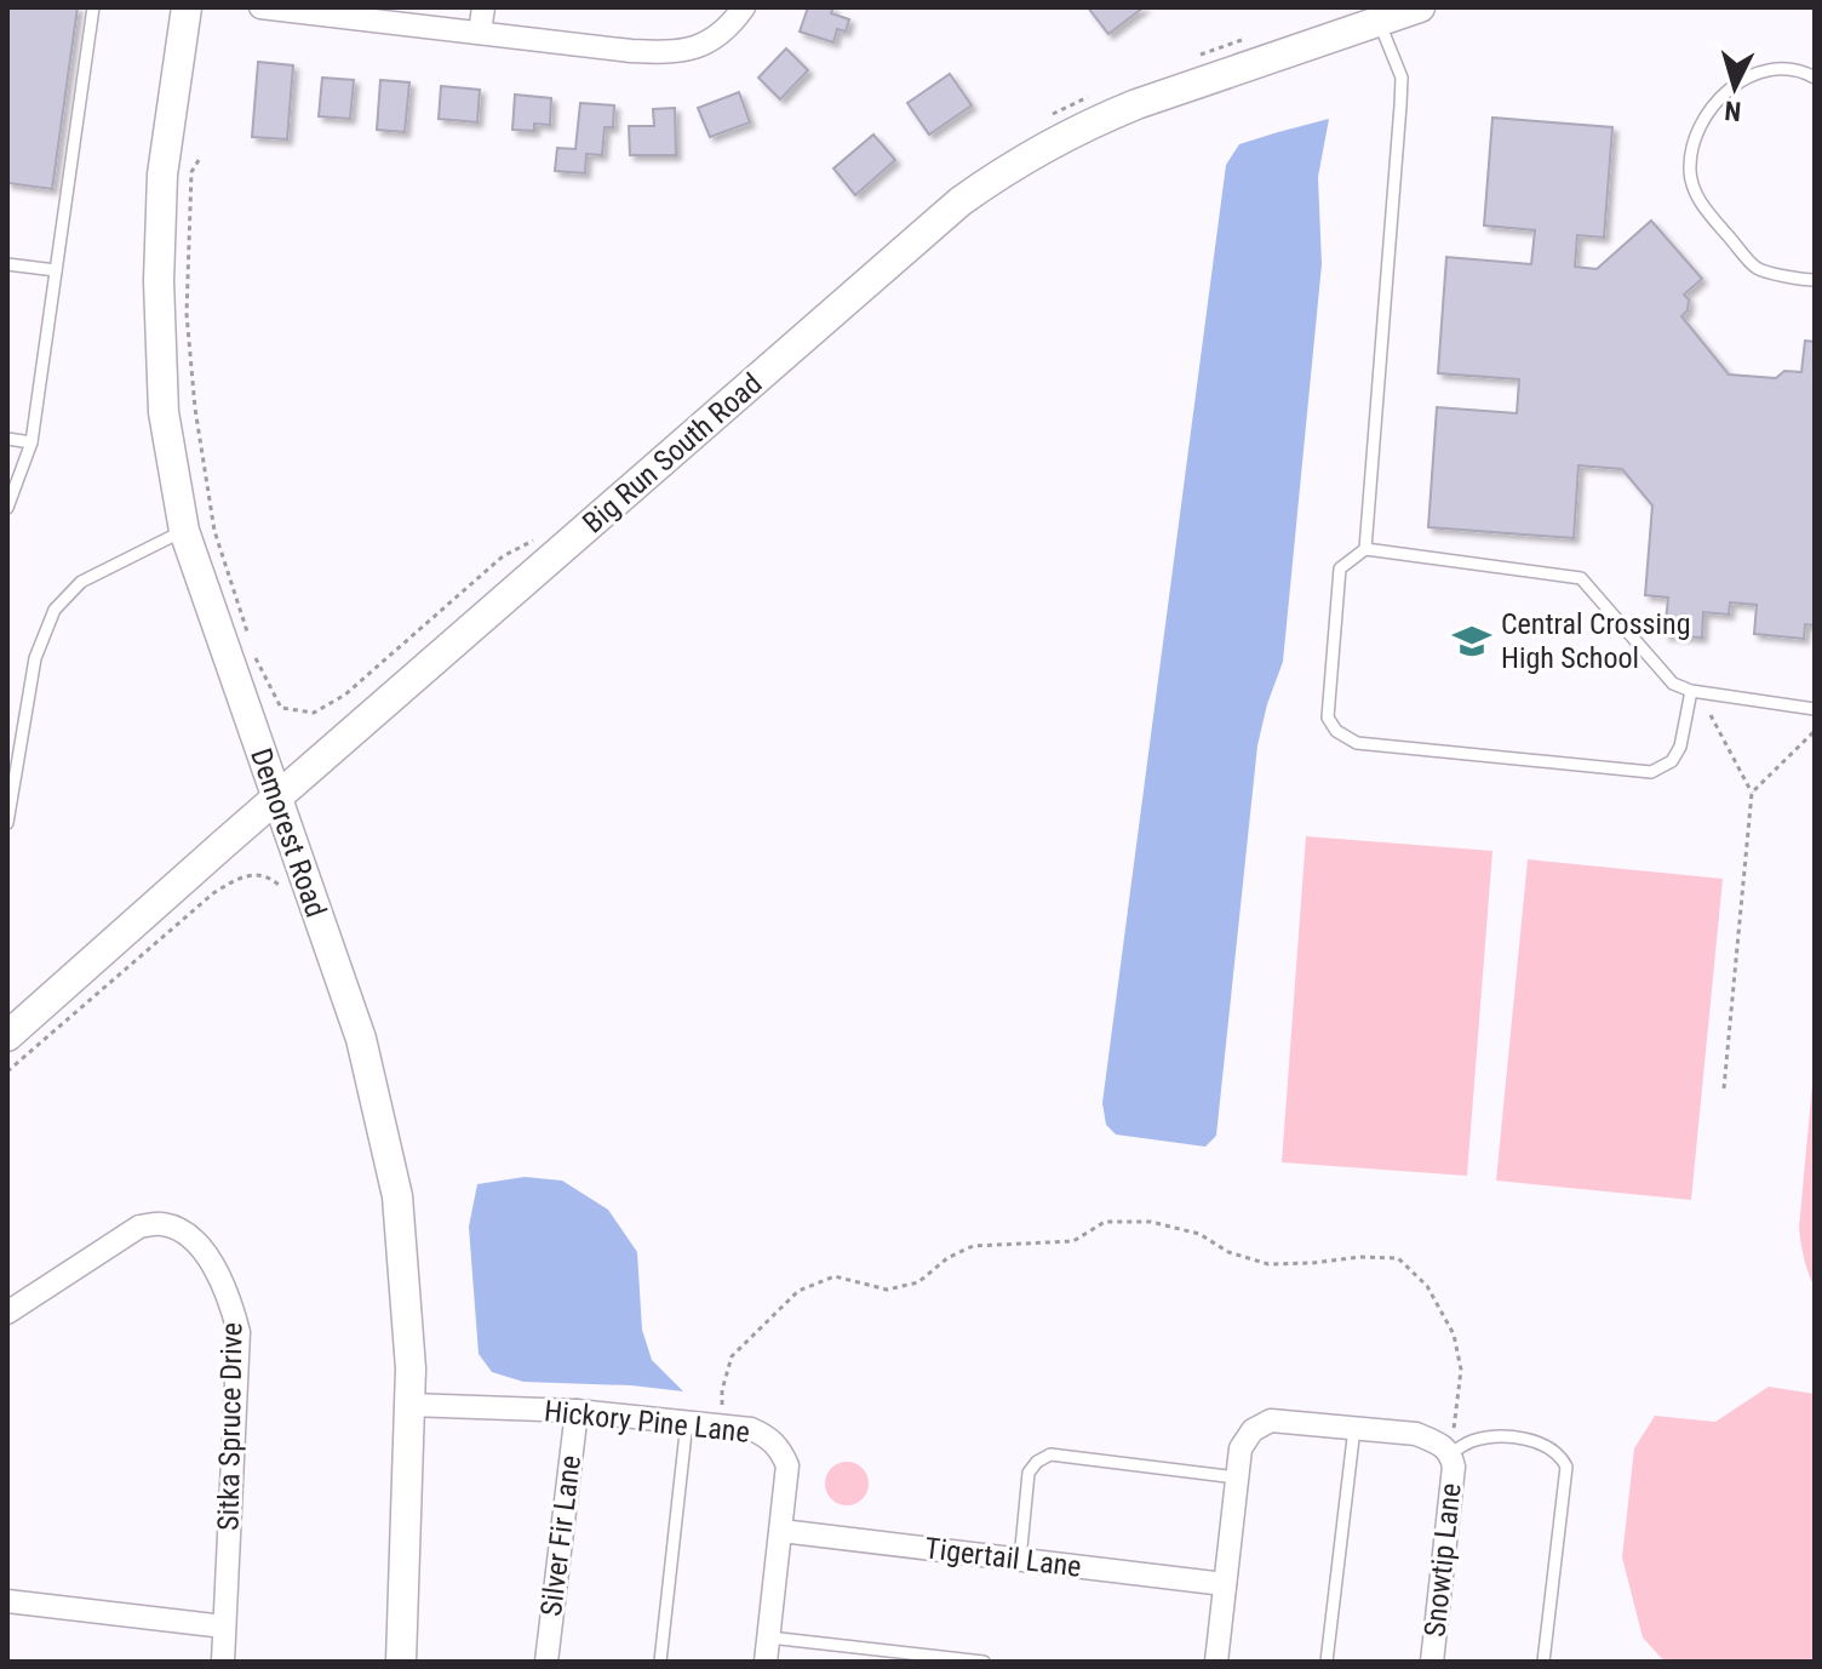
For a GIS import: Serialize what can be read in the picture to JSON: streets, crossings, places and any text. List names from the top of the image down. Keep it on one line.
{"streets":{"street":["Big Run South Road","Demorest Road","Hickory Pine Lane","Sitka Spruce Drive","Silver Fir Lane","Tigertail Lane","Snowtip Lane"]},"crossings":[["Big Run South Road","Demorest Road"],["Demorest Road","Hickory Pine Lane"],["Hickory Pine Lane","Silver Fir Lane"],["Hickory Pine Lane","Tigertail Lane"]],"places":{"school or university":["Central Crossing High School"]},"north":"bottom"}
